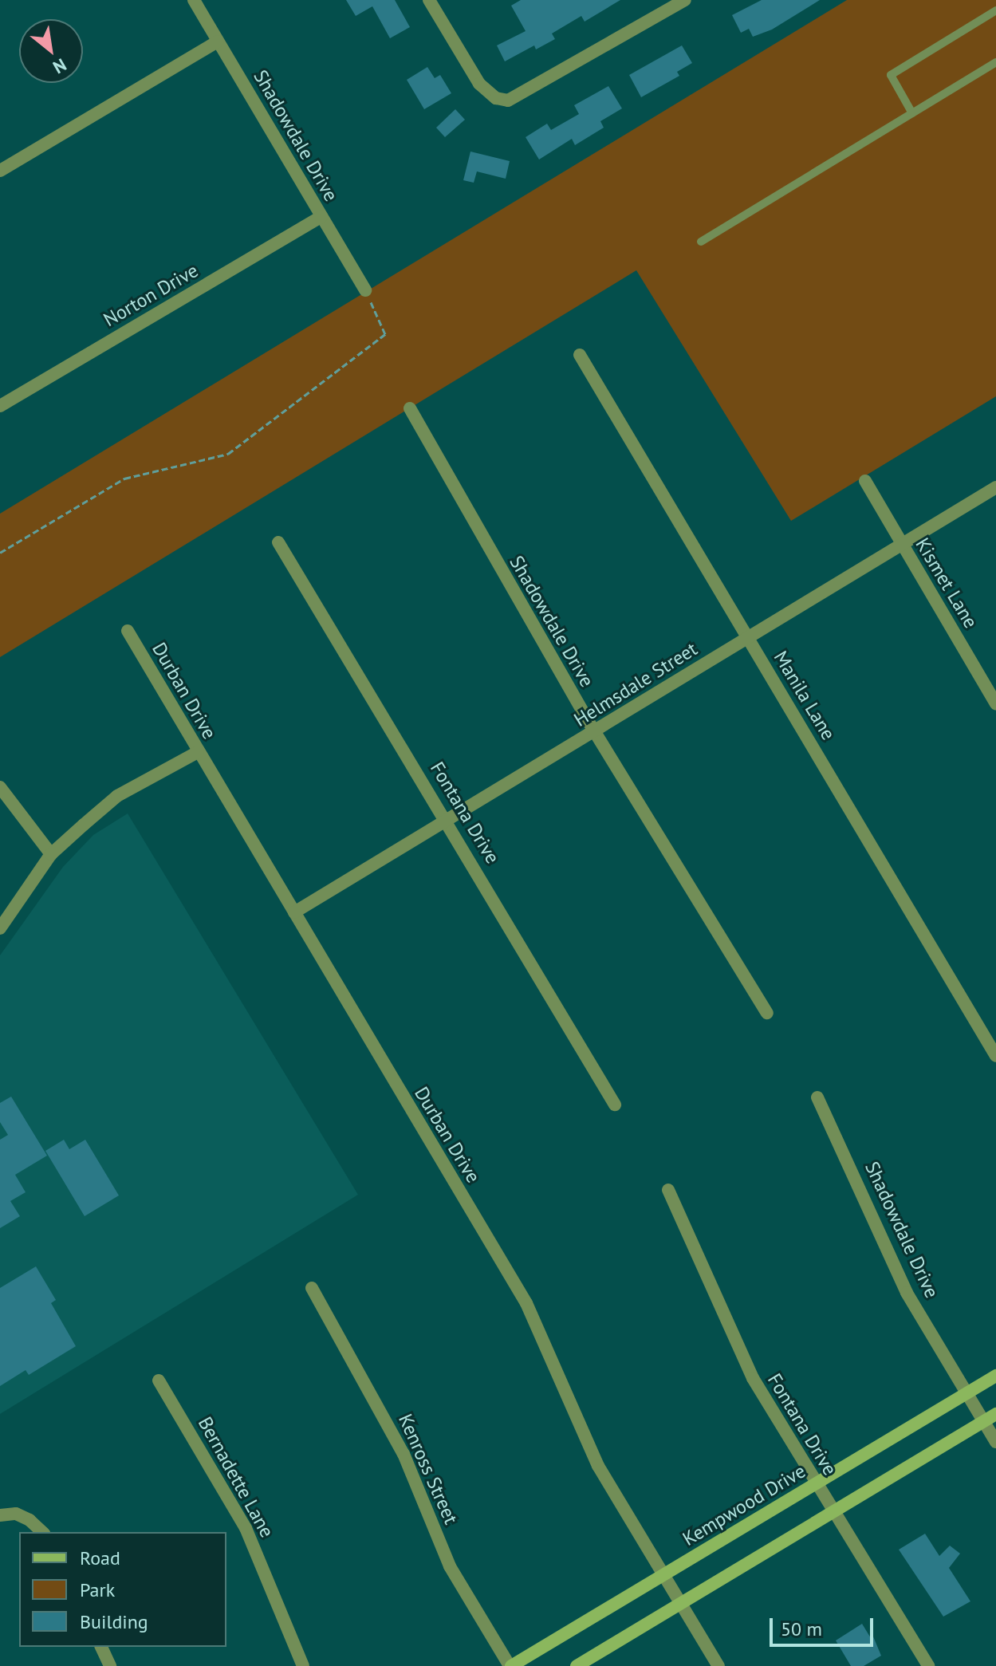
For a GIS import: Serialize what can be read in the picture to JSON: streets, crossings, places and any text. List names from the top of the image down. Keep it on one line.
{"streets":{"main road":["Kempwood Drive"],"street":["Shadowdale Drive","Norton Drive","Kismet Lane","Helmsdale Street","Durban Drive","Manila Lane","Fontana Drive","Kenross Street","Bernadette Lane"]},"crossings":[["Shadowdale Drive","Norton Drive"],["Shadowdale Drive","Helmsdale Street"],["Shadowdale Drive","Kempwood Drive"],["Kismet Lane","Helmsdale Street"],["Helmsdale Street","Durban Drive"],["Helmsdale Street","Manila Lane"],["Helmsdale Street","Fontana Drive"],["Durban Drive","Kempwood Drive"],["Fontana Drive","Kempwood Drive"],["Kenross Street","Kempwood Drive"]],"legend":["Road","Park","Building"],"scale_bar":"50 m","north":"bottom right"}
